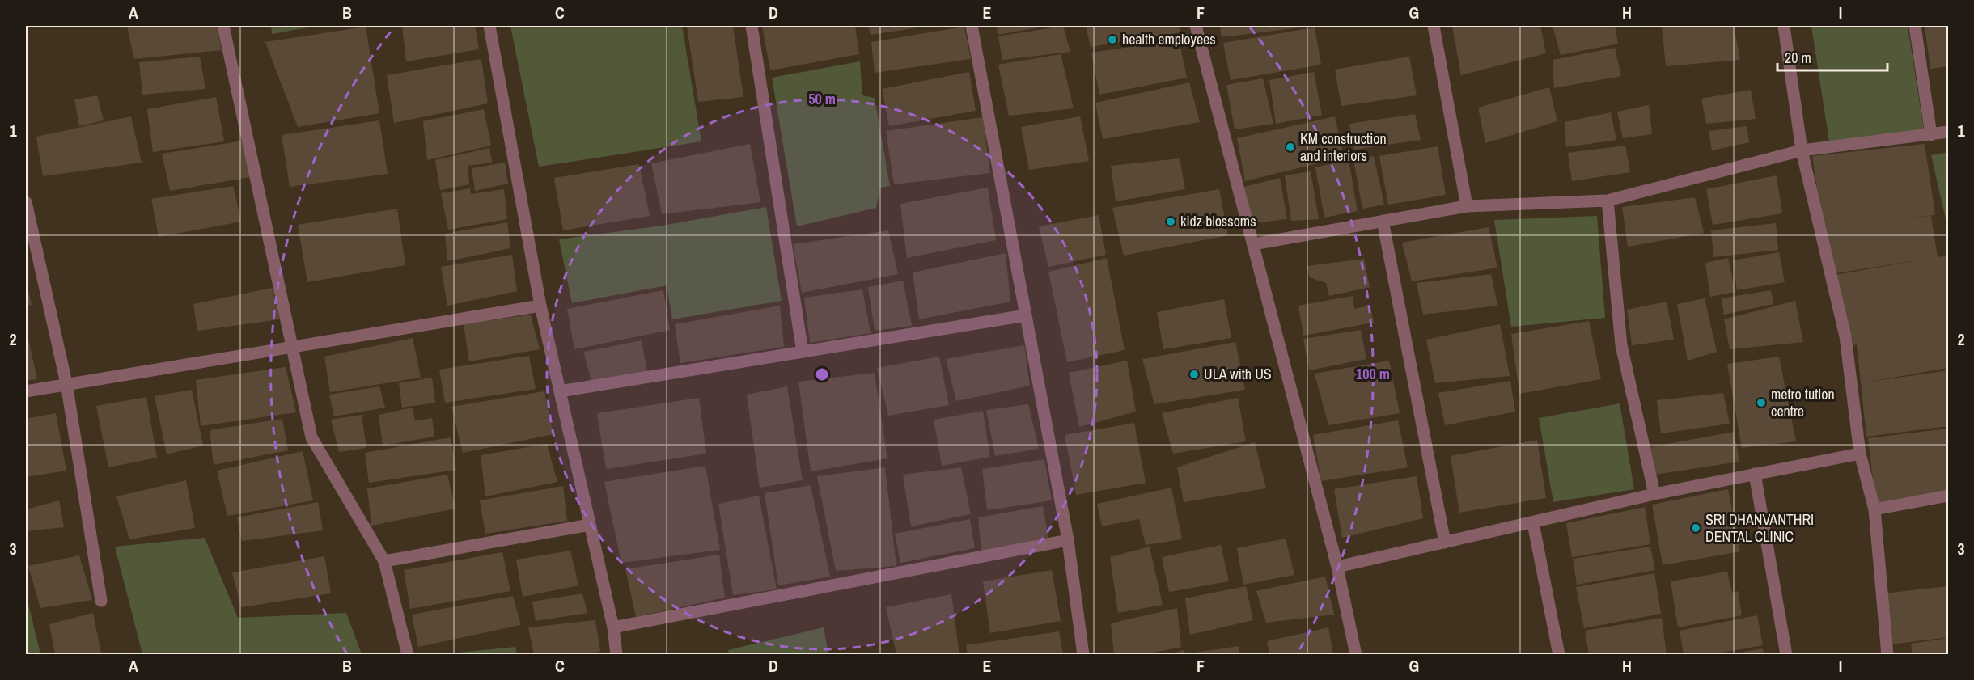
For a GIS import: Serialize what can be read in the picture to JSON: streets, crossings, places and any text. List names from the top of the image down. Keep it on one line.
{"places":["health employees","KM construction and interiors","kidz blossoms","ULA with US","metro tution centre","SRI DHANVANTHRI DENTAL CLINIC"],"scale_bar":"20 m","grid":{"columns":["A","B","C","D","E","F","G","H","I"],"rows":["1","2","3"]},"rings":["50 m","100 m"]}
